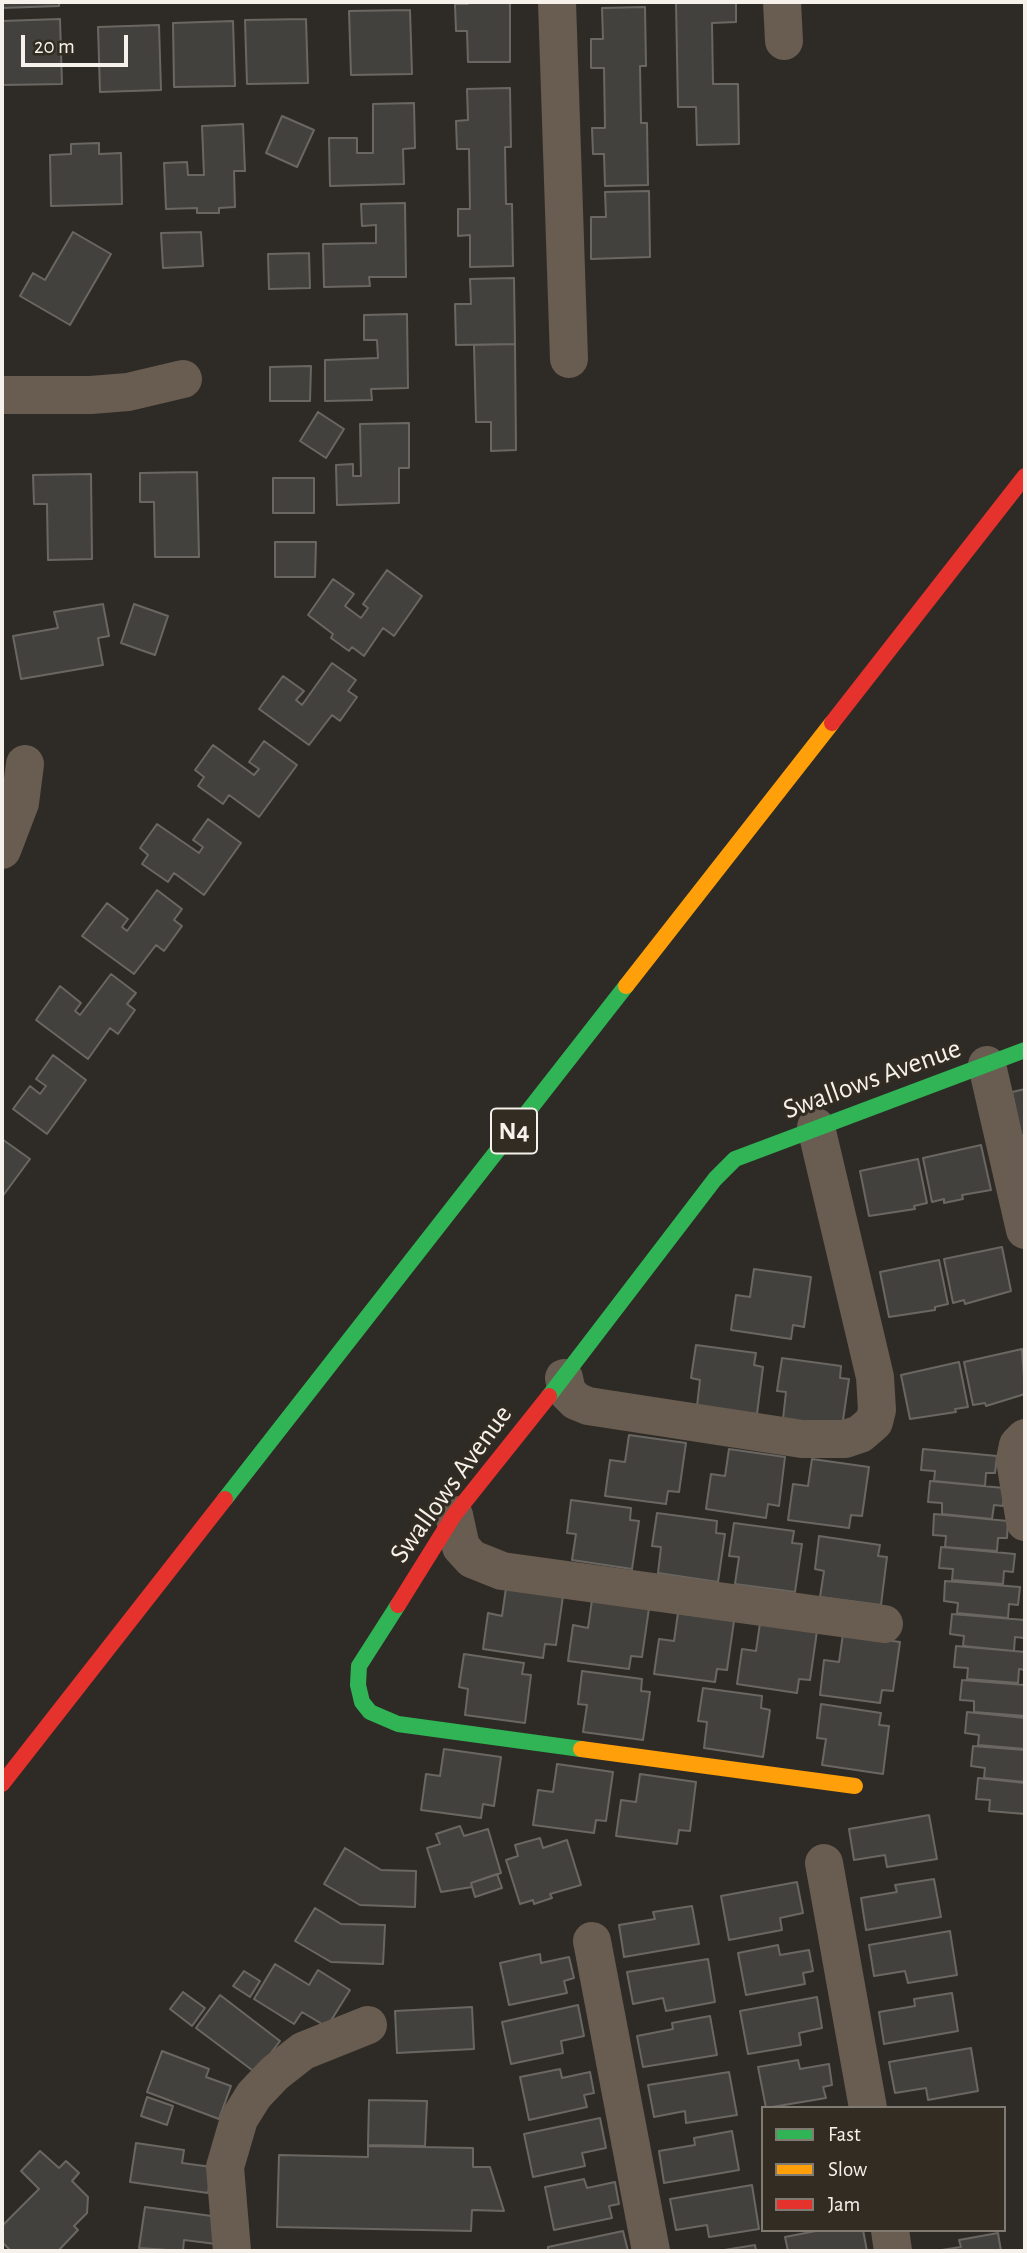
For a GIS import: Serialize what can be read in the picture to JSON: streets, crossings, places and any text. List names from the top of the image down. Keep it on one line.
{"streets":{"main road":["Swallows Avenue","N4"]},"legend":["Fast","Slow","Jam"],"scale_bar":"20 m"}
